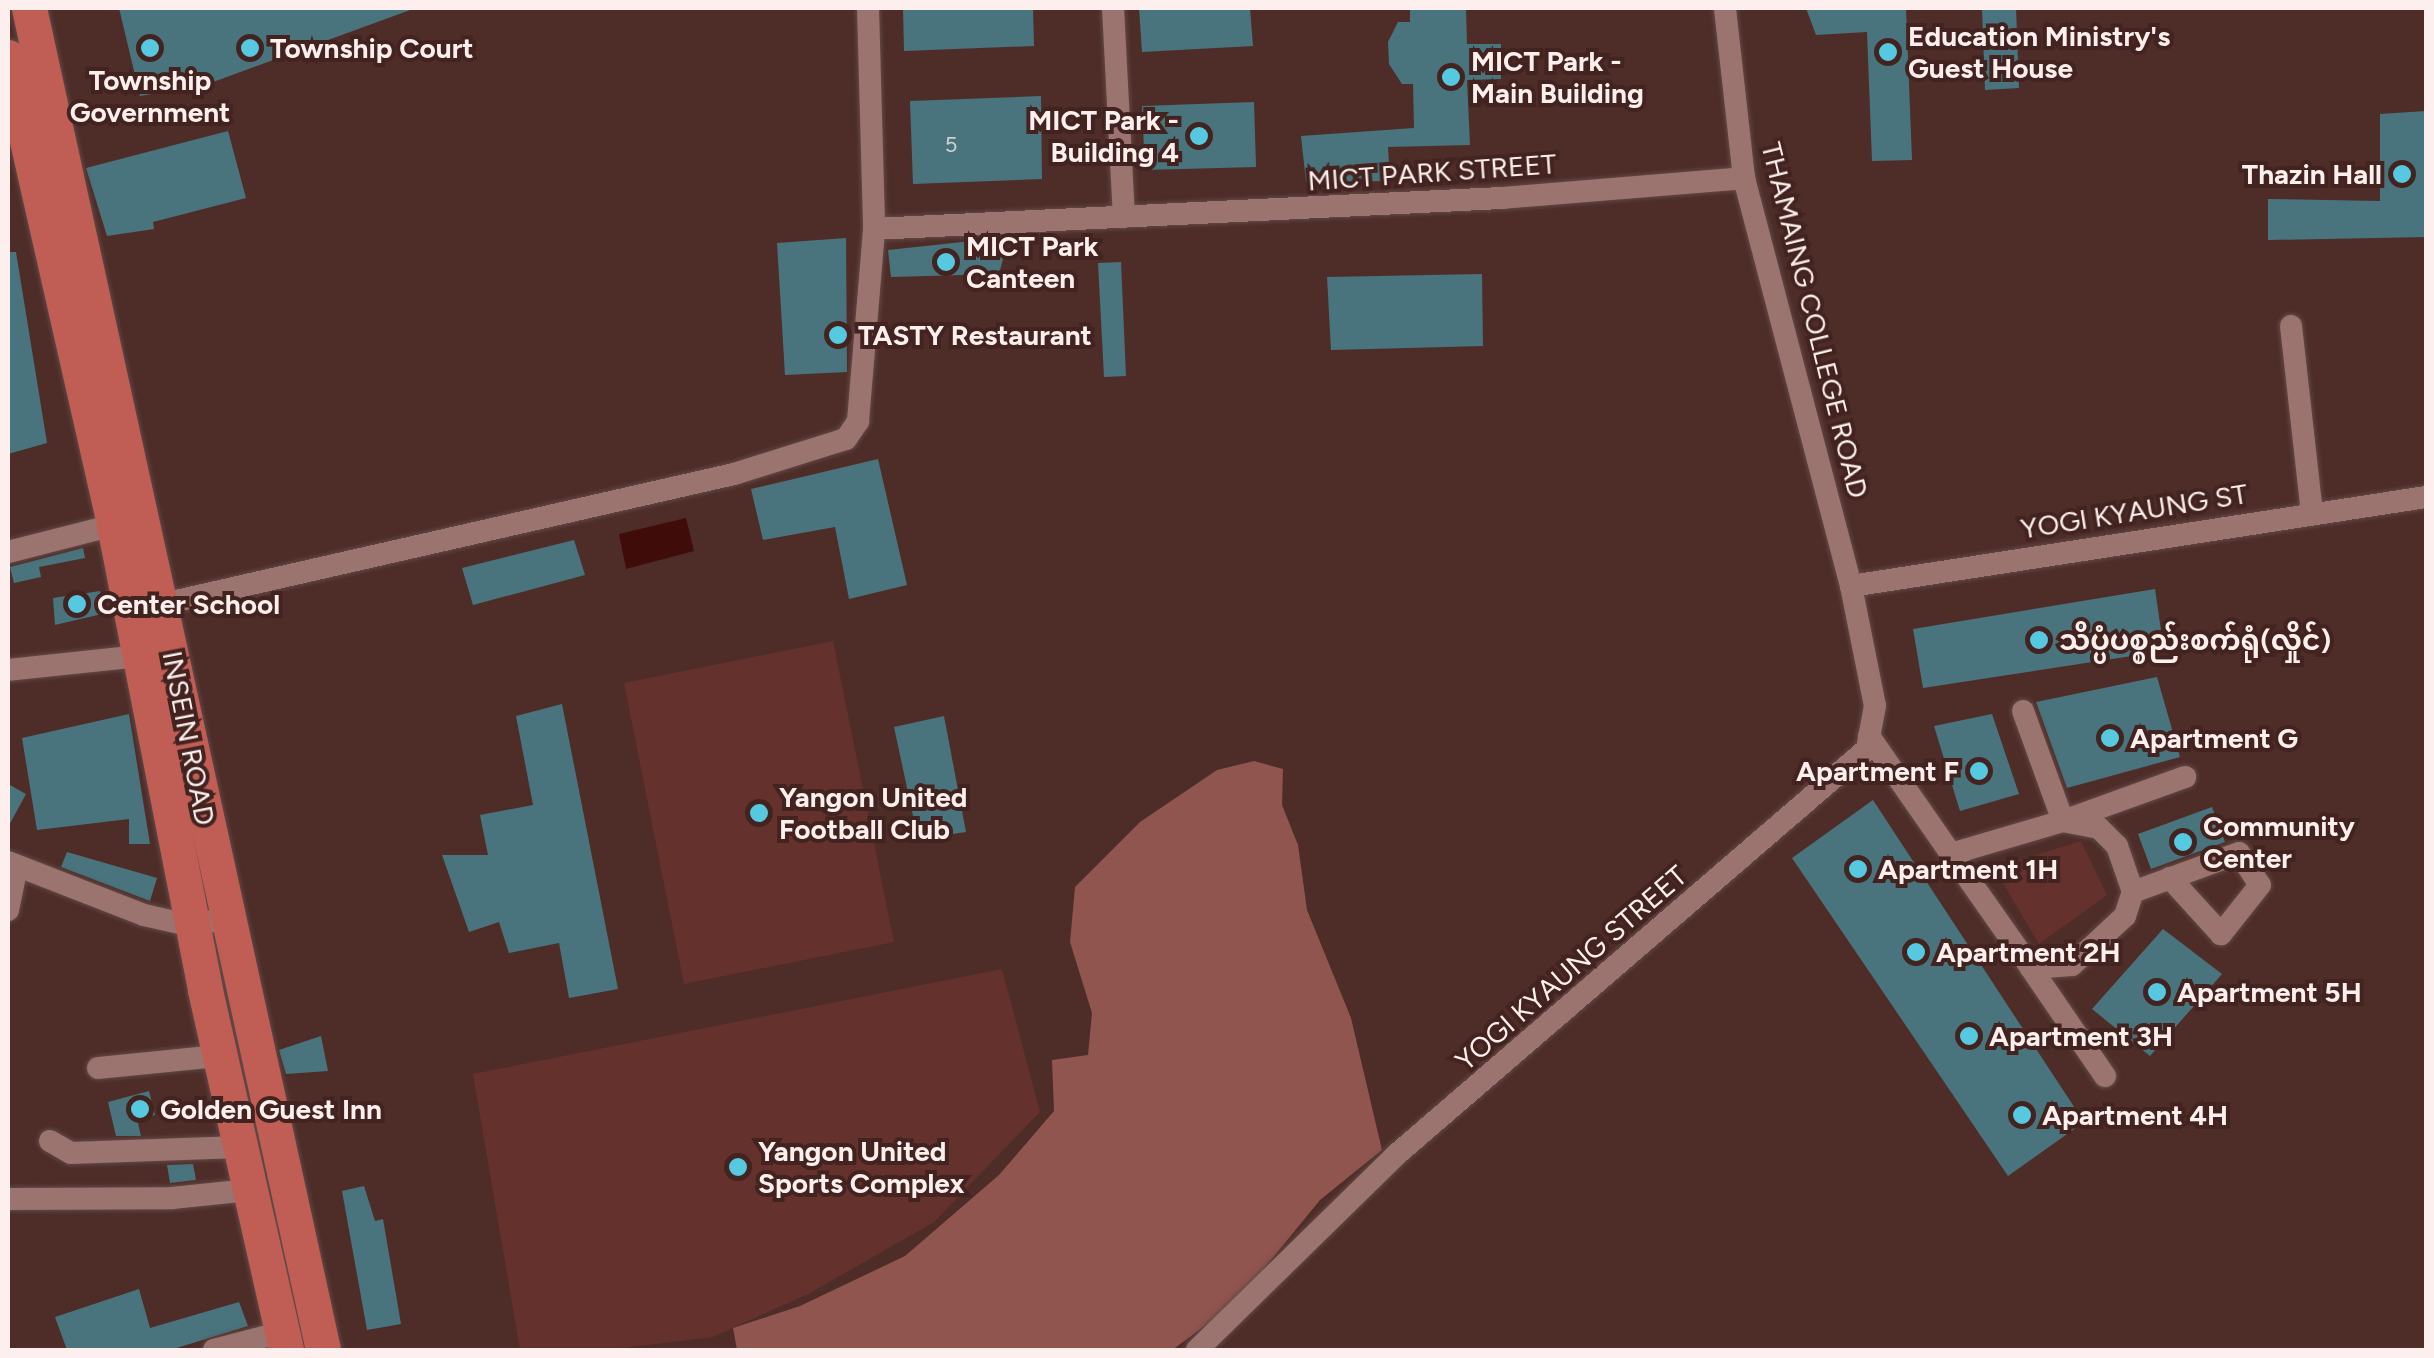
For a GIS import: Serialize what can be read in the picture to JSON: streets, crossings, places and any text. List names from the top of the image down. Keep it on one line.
{"streets":{"main road":["INSEIN ROAD"],"street":["MICT PARK STREET","THAMAING COLLEGE ROAD","YOGI KYAUNG ST","YOGI KYAUNG STREET"]},"crossings":[["MICT PARK STREET","THAMAING COLLEGE ROAD"],["THAMAING COLLEGE ROAD","YOGI KYAUNG ST"]],"places":["Township Government","Township Court","Education Ministry's Guest House","MICT Park - Main Building","MICT Park - Building 4","Thazin Hall","MICT Park Canteen","TASTY Restaurant","Center School","သိပ္ပံပစ္စည်းစက်ရုံ(လှိုင်)","Apartment G","Apartment F","Yangon United Football Club","Community Center","Apartment 1H","Apartment 2H","Apartment 5H","Apartment 3H","Golden Guest Inn","Apartment 4H","Yangon United Sports Complex"],"house_numbers":["5"]}
